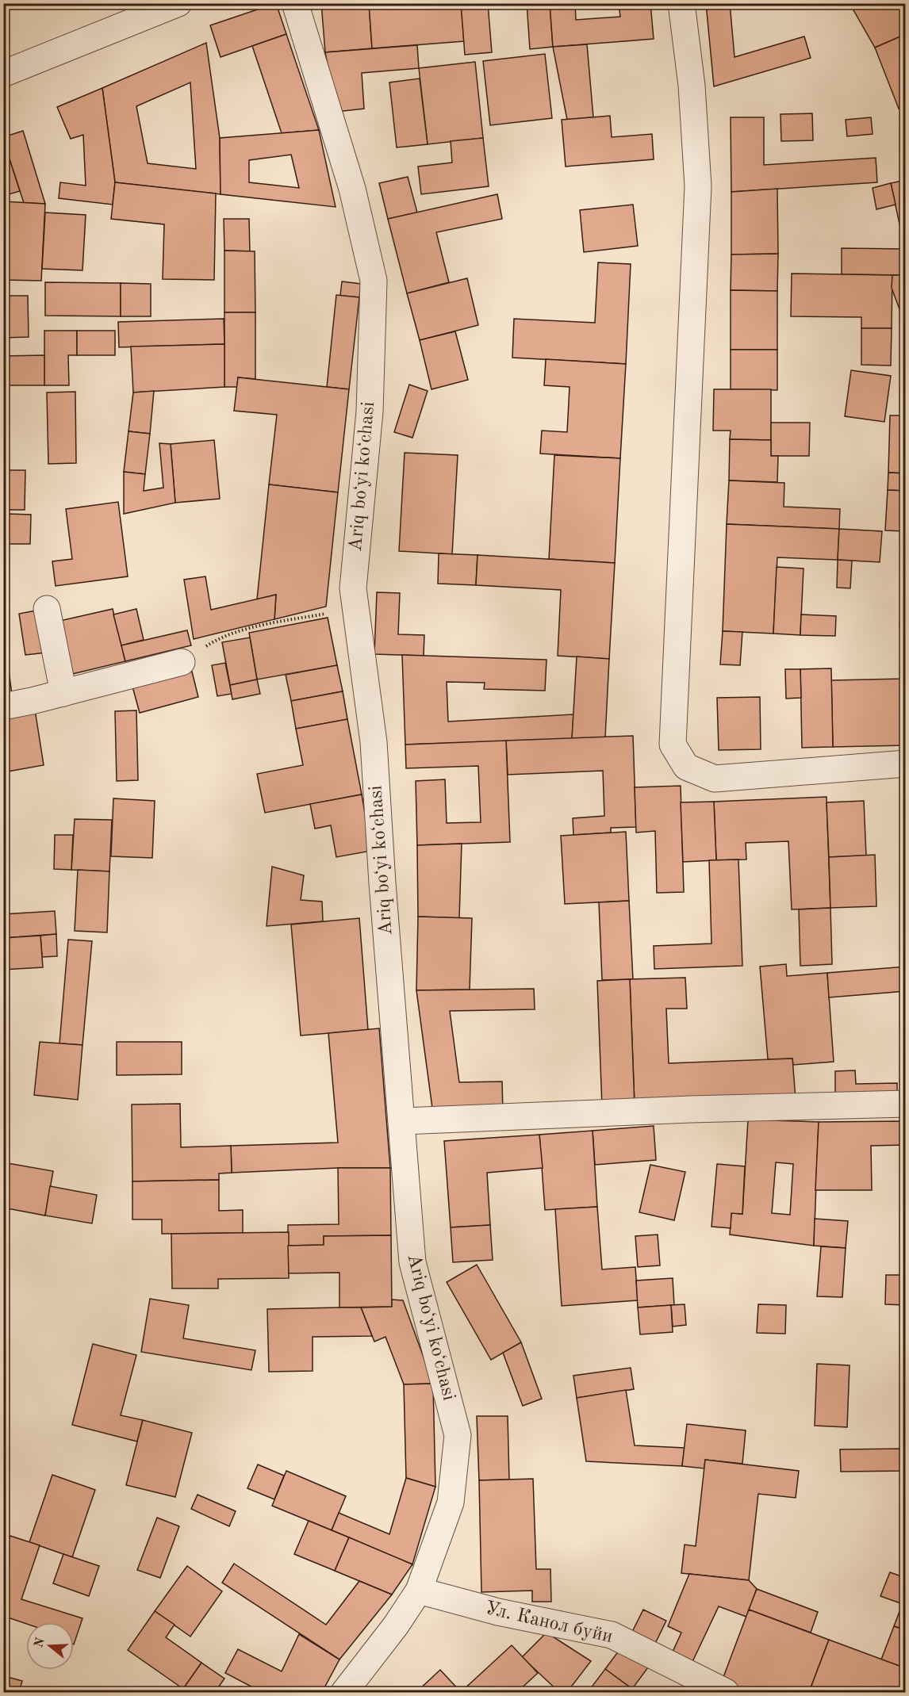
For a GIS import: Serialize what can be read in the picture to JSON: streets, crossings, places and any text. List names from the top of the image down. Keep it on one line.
{"streets":{"street":["Ariq boʻyi koʻchasi","Ул. Канол буйи"]},"crossings":[["Ariq boʻyi koʻchasi","Ул. Канол буйи"]],"north":"left"}
